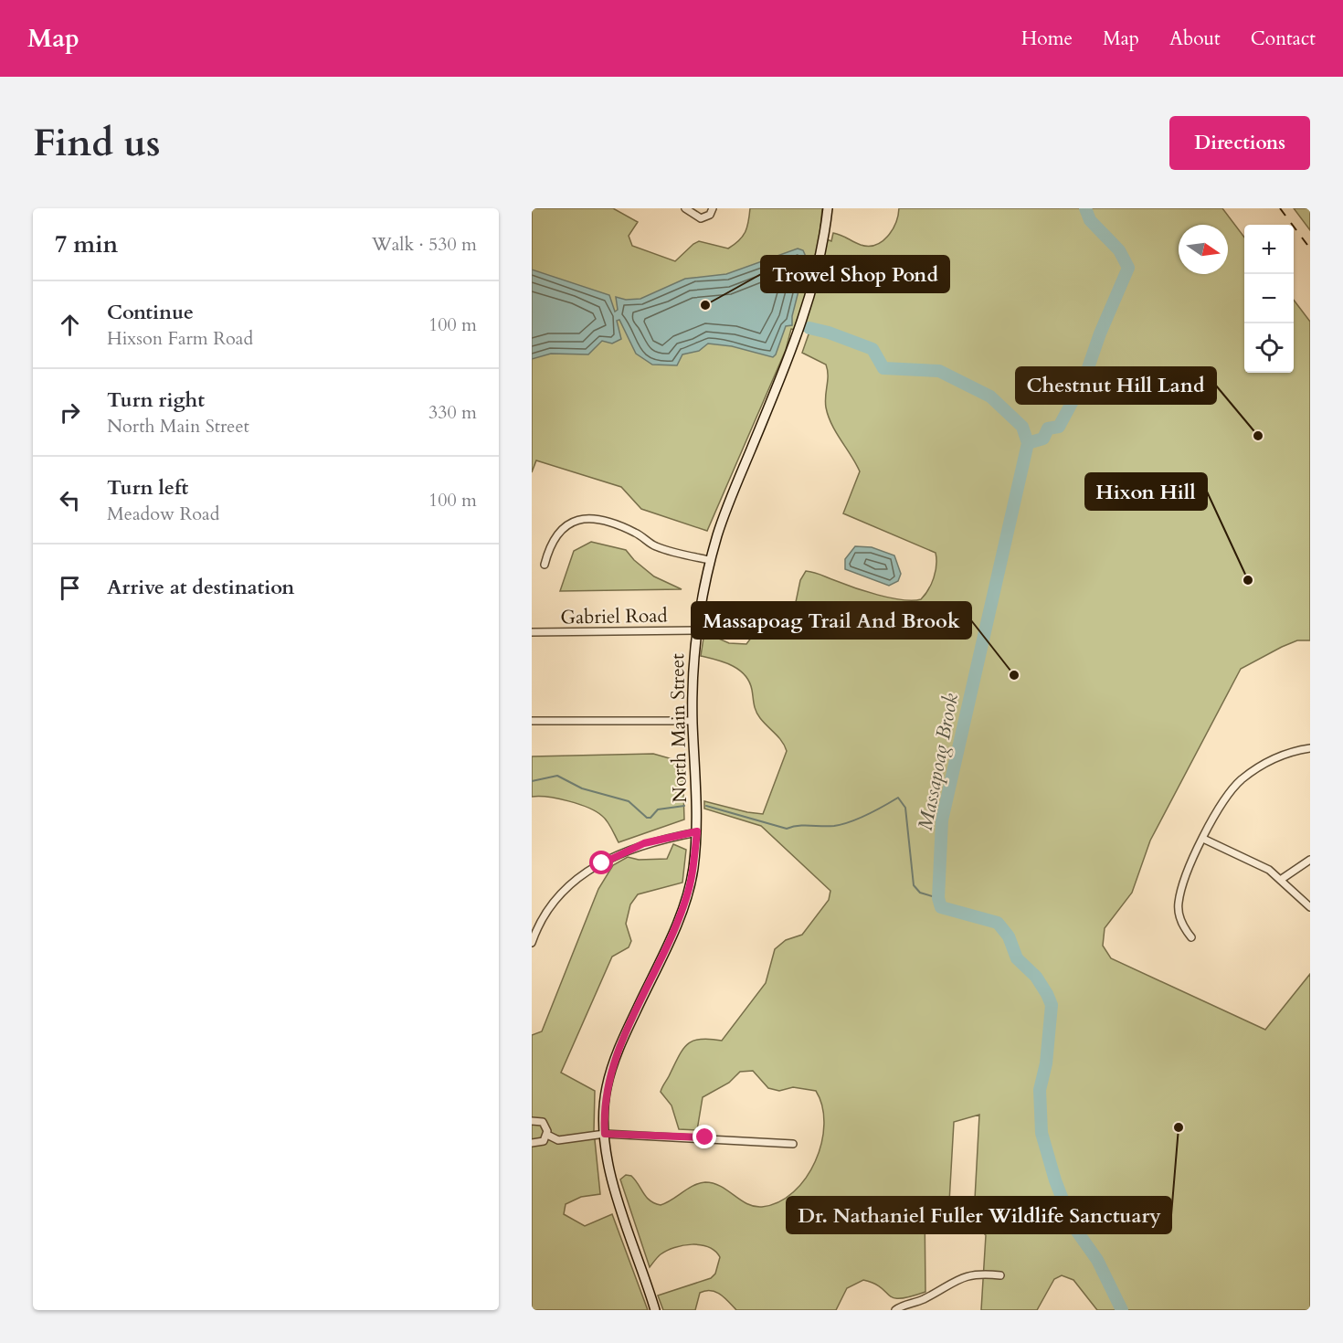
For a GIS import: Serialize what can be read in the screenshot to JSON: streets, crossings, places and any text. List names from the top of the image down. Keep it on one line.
{"streets":{"main road":["North Main Street"],"street":["Gabriel Road"]},"crossings":[["Gabriel Road","North Main Street"]],"water":["Massapoag Brook"],"places":["Trowel Shop Pond","Chestnut Hill Land","Hixon Hill","Massapoag Trail And Brook","Dr. Nathaniel Fuller Wildlife Sanctuary"],"north":"right","page":{"header":"Map","nav":["Home","Map","About","Contact"],"buttons":"Directions","title":"Find us","heading":["7 min","Walk · 530 m"],"map_buttons":["+","−"],"list":[["Continue","Hixson Farm Road","100 m"],["Turn right","North Main Street","330 m"],["Turn left","Meadow Road","100 m"],"Arrive at destination"]}}
